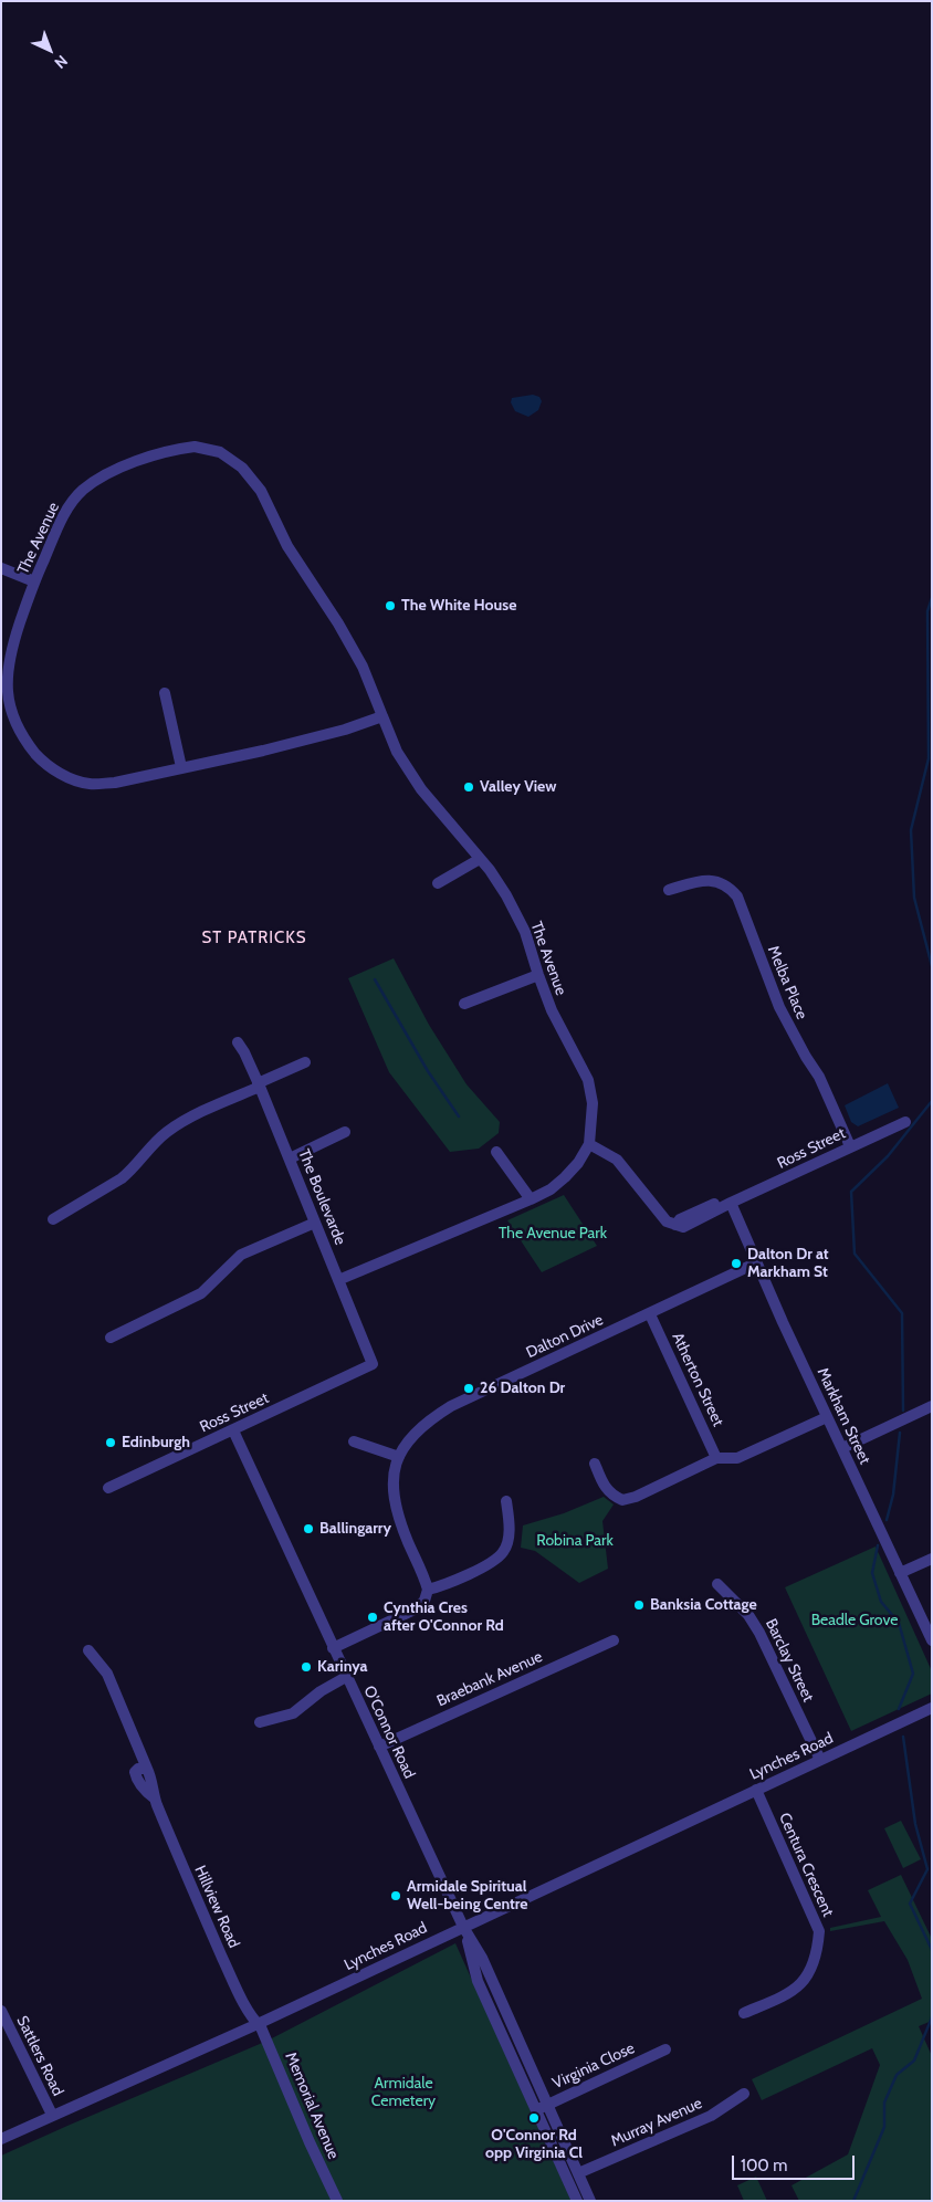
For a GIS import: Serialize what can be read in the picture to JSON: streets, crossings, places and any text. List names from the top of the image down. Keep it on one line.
{"streets":{"street":["The Avenue","Melba Place","Ross Street","The Boulevarde","Dalton Drive","Atherton Street","Markham Street","Barclay Street","Braebank Avenue","O'Connor Road","Lynches Road","Centura Crescent","Hillview Road","Sattlers Road","Virginia Close","Memorial Avenue","Murray Avenue"]},"crossings":[["The Avenue","Ross Street"],["The Avenue","The Boulevarde"],["Melba Place","Ross Street"],["Ross Street","The Boulevarde"],["Ross Street","Markham Street"],["Ross Street","O'Connor Road"],["Dalton Drive","Atherton Street"],["Dalton Drive","Markham Street"],["Barclay Street","Lynches Road"],["Braebank Avenue","O'Connor Road"],["O'Connor Road","Lynches Road"],["O'Connor Road","Virginia Close"],["O'Connor Road","Murray Avenue"],["Lynches Road","Centura Crescent"],["Lynches Road","Hillview Road"],["Lynches Road","Sattlers Road"],["Lynches Road","Memorial Avenue"],["Hillview Road","Memorial Avenue"]],"districts":["ST PATRICKS"],"parks":["The Avenue Park","Robina Park","Beadle Grove","Armidale Cemetery"],"places":["The White House","Valley View","Dalton Dr at Markham St","26 Dalton Dr","Edinburgh","Ballingarry","Banksia Cottage","Cynthia Cres after O'Connor Rd","Karinya","Armidale Spiritual Well-being Centre","O'Connor Rd opp Virginia Cl"],"scale_bar":"100 m","north":"bottom right"}
